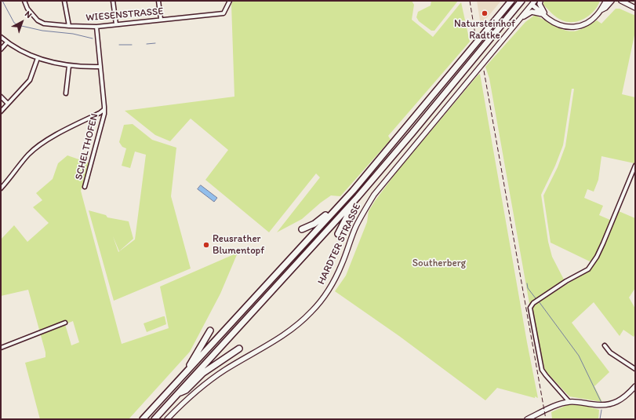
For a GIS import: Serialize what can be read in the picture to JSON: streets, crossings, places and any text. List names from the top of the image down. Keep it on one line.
{"streets":{"main road":["HARDTER STRASSE"],"street":["WIESENSTRASSE","SCHELTHOFEN"]},"crossings":[["WIESENSTRASSE","SCHELTHOFEN"]],"parks":["Southerberg"],"places":["Natursteinhof Radtke","Reusrather Blumentopf"],"north":"top right"}
